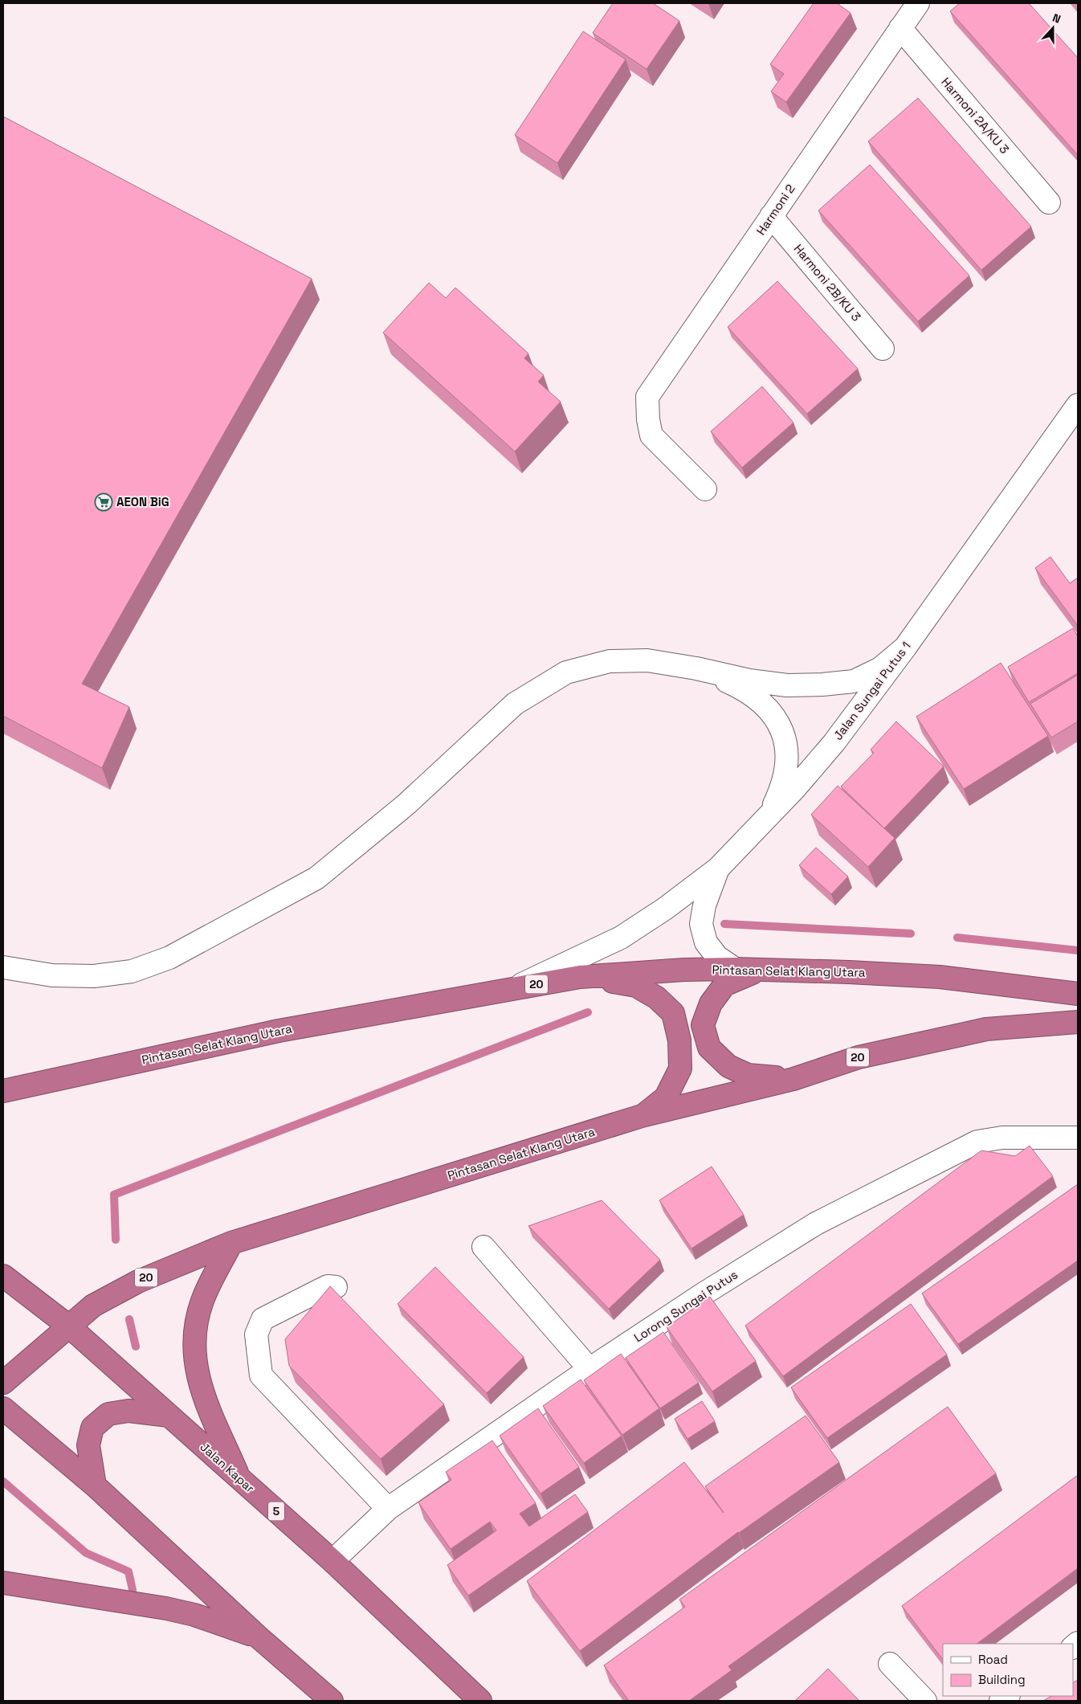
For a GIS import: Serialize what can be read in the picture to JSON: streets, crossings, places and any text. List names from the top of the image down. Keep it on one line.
{"streets":{"highway":["Pintasan Selat Klang Utara","20","Jalan Kapar","5"],"street":["Harmoni 2A/KU 3","Harmoni 2","Harmoni 2B/KU 3","Jalan Sungai Putus 1","Lorong Sungai Putus"]},"crossings":[["Harmoni 2A/KU 3","Harmoni 2"],["Harmoni 2","Harmoni 2B/KU 3"],["Jalan Sungai Putus 1","Pintasan Selat Klang Utara"],["Pintasan Selat Klang Utara","Jalan Kapar"],["Lorong Sungai Putus","Jalan Kapar"]],"places":{"supermarket":["AEON BiG"]},"legend":["Road","Building"],"north":"top"}
